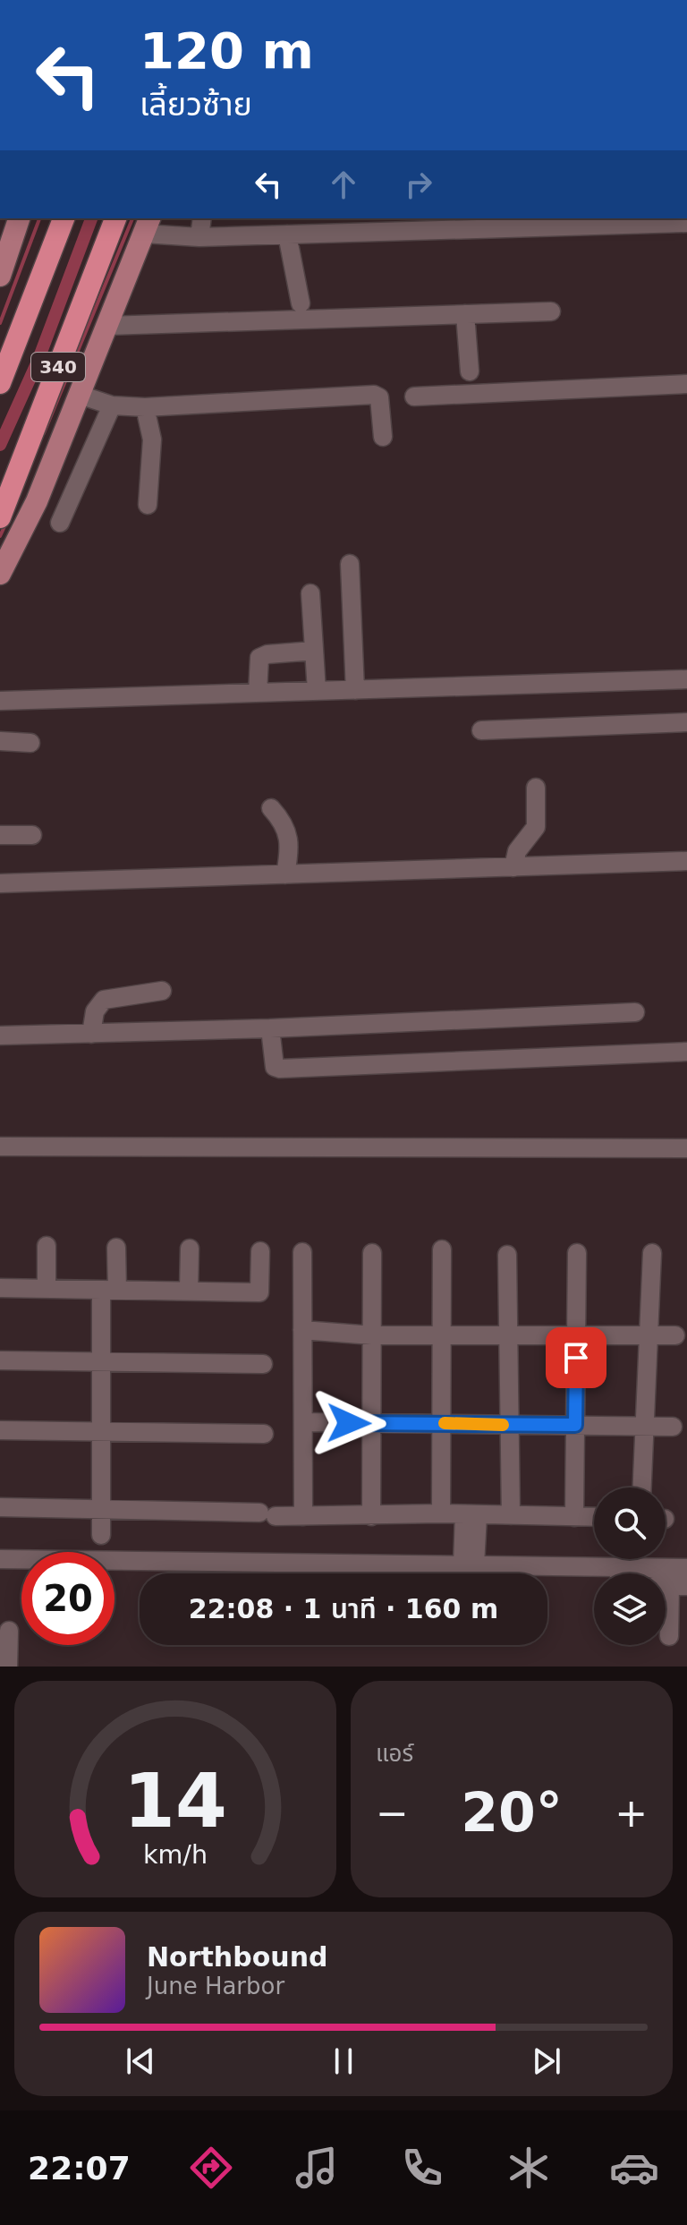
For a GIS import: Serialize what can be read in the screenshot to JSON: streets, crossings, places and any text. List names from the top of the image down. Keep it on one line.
{"streets":{"highway":["340"]},"page":{"turn":["120 m","เลี้ยวซ้าย"],"limit":"20","trip":"22:08 · 1 นาที · 160 m","tile":"แอร์","heat":["−","20°","+"],"song":["Northbound","June Harbor"],"tabs":"22:07","gauge":["14","km/h"]}}
